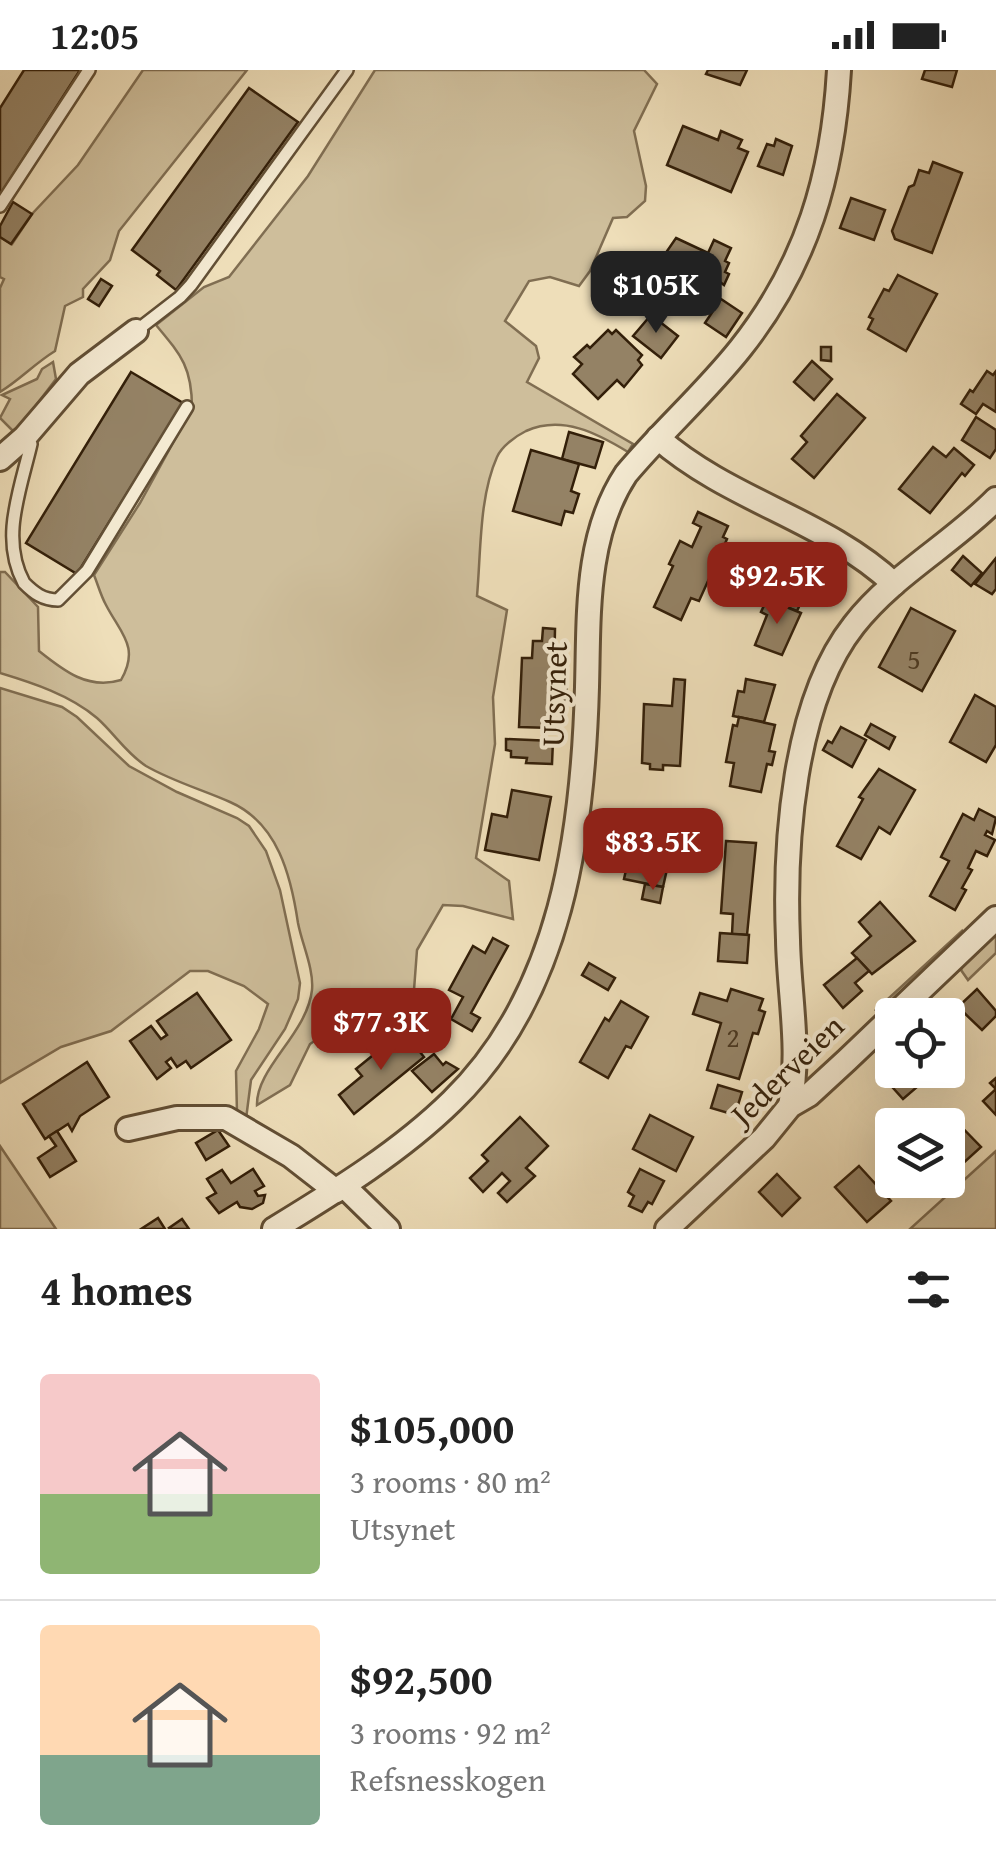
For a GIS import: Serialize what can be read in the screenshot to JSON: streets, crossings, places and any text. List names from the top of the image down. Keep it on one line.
{"streets":{"street":["Utsynet","Jederveien"]},"house_numbers":["5","2"],"page":{"status":"12:05","price":["$105K","$92.5K","$83.5K","$77.3K"],"heading":"4 homes","list":[{"name":"$105,000","note":"3 rooms · 80 m² · Utsynet"},{"name":"$92,500","note":"3 rooms · 92 m² · Refsnesskogen"}]}}
